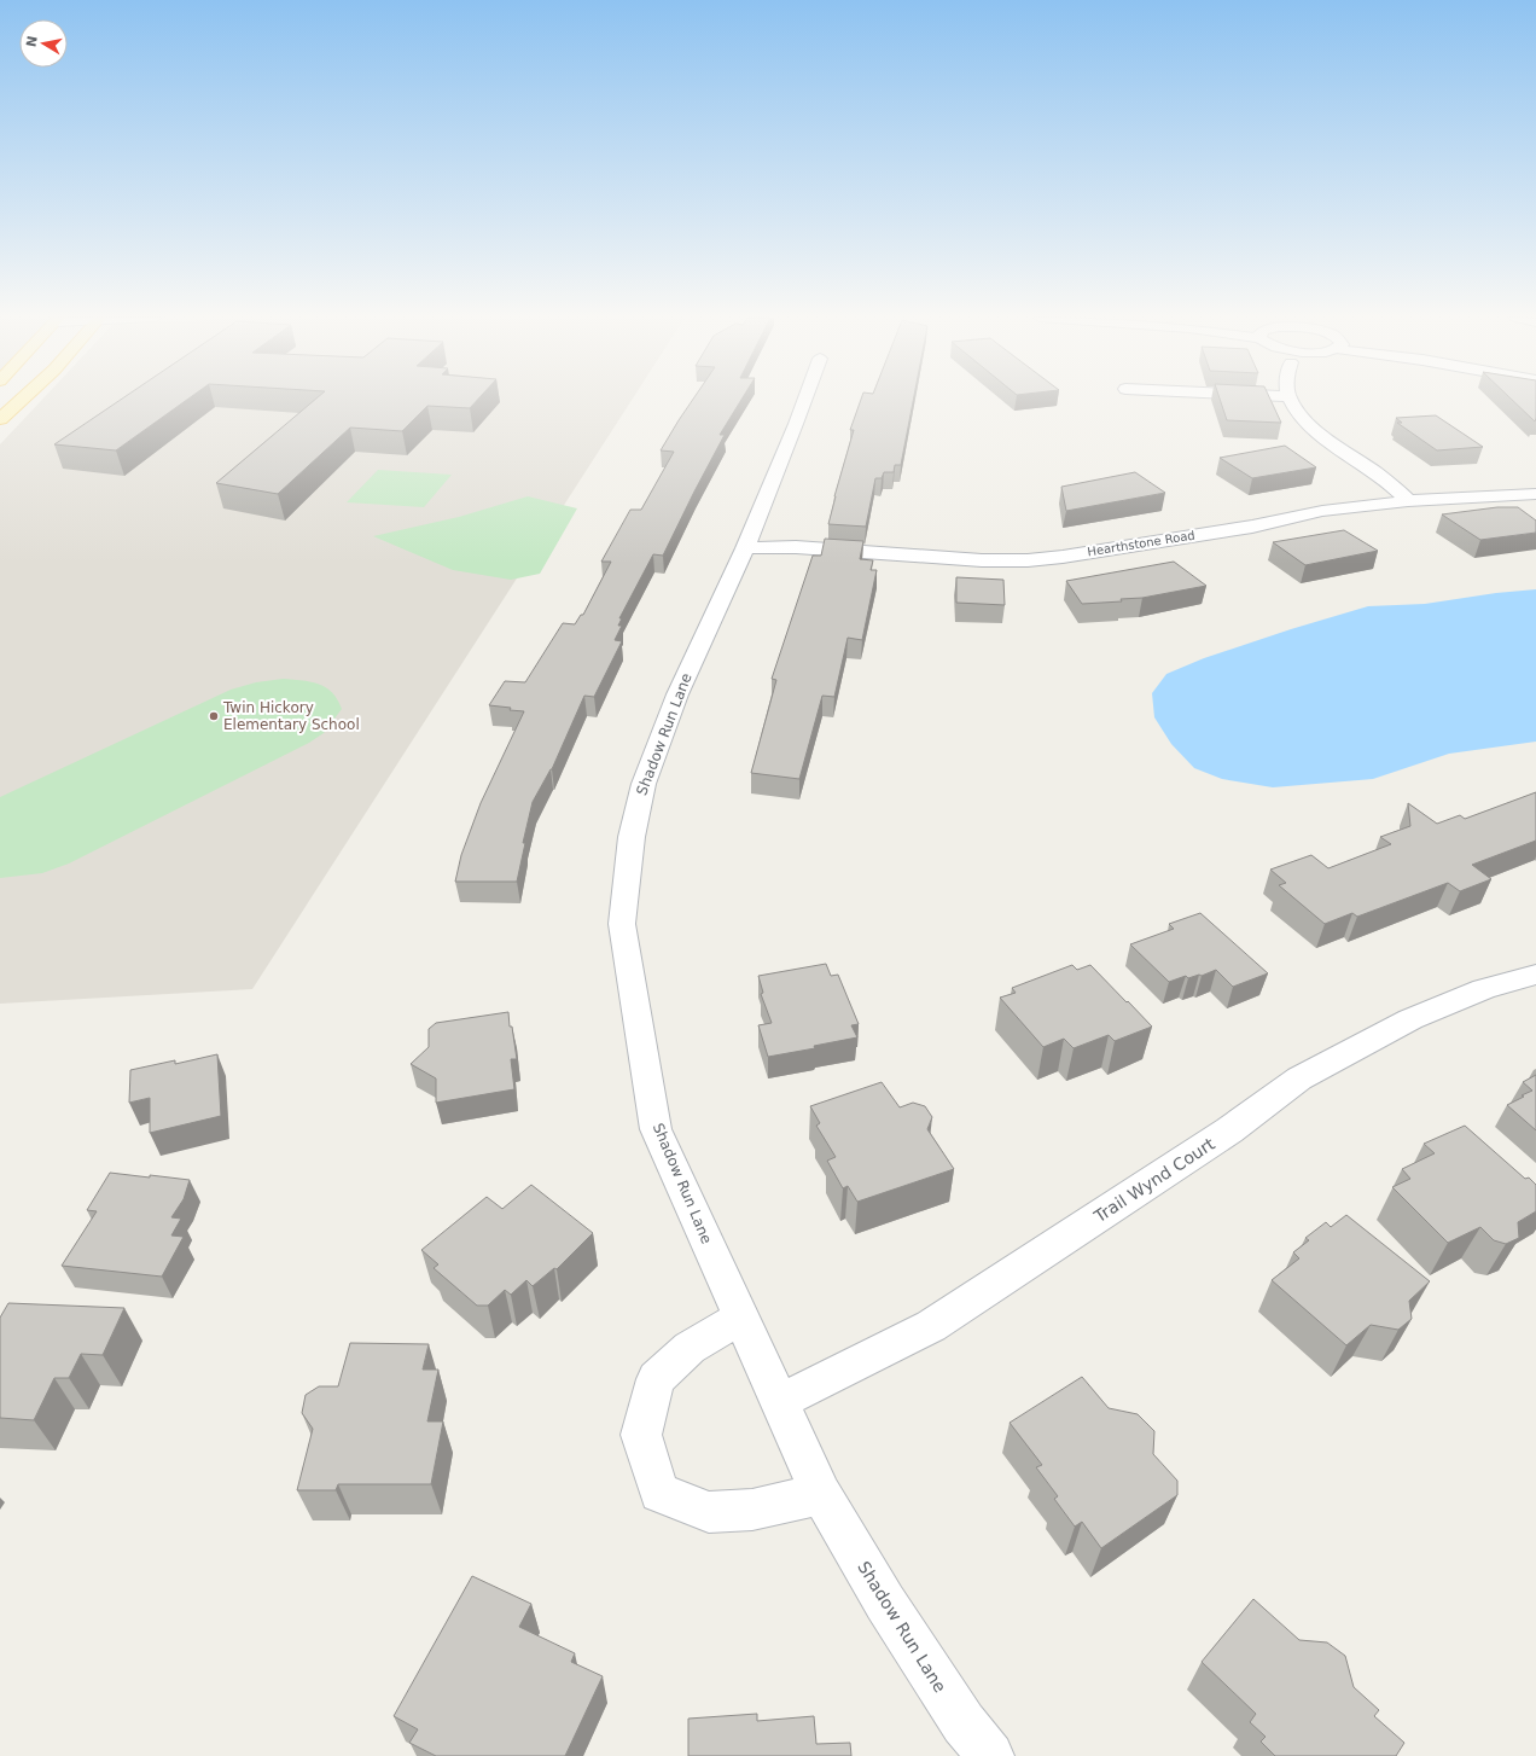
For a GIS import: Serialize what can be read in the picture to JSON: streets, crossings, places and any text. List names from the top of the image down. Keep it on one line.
{"streets":{"street":["Hearthstone Road","Shadow Run Lane","Trail Wynd Court"]},"crossings":[["Hearthstone Road","Shadow Run Lane"],["Shadow Run Lane","Trail Wynd Court"]],"places":["Twin Hickory Elementary School"],"north":"left"}
